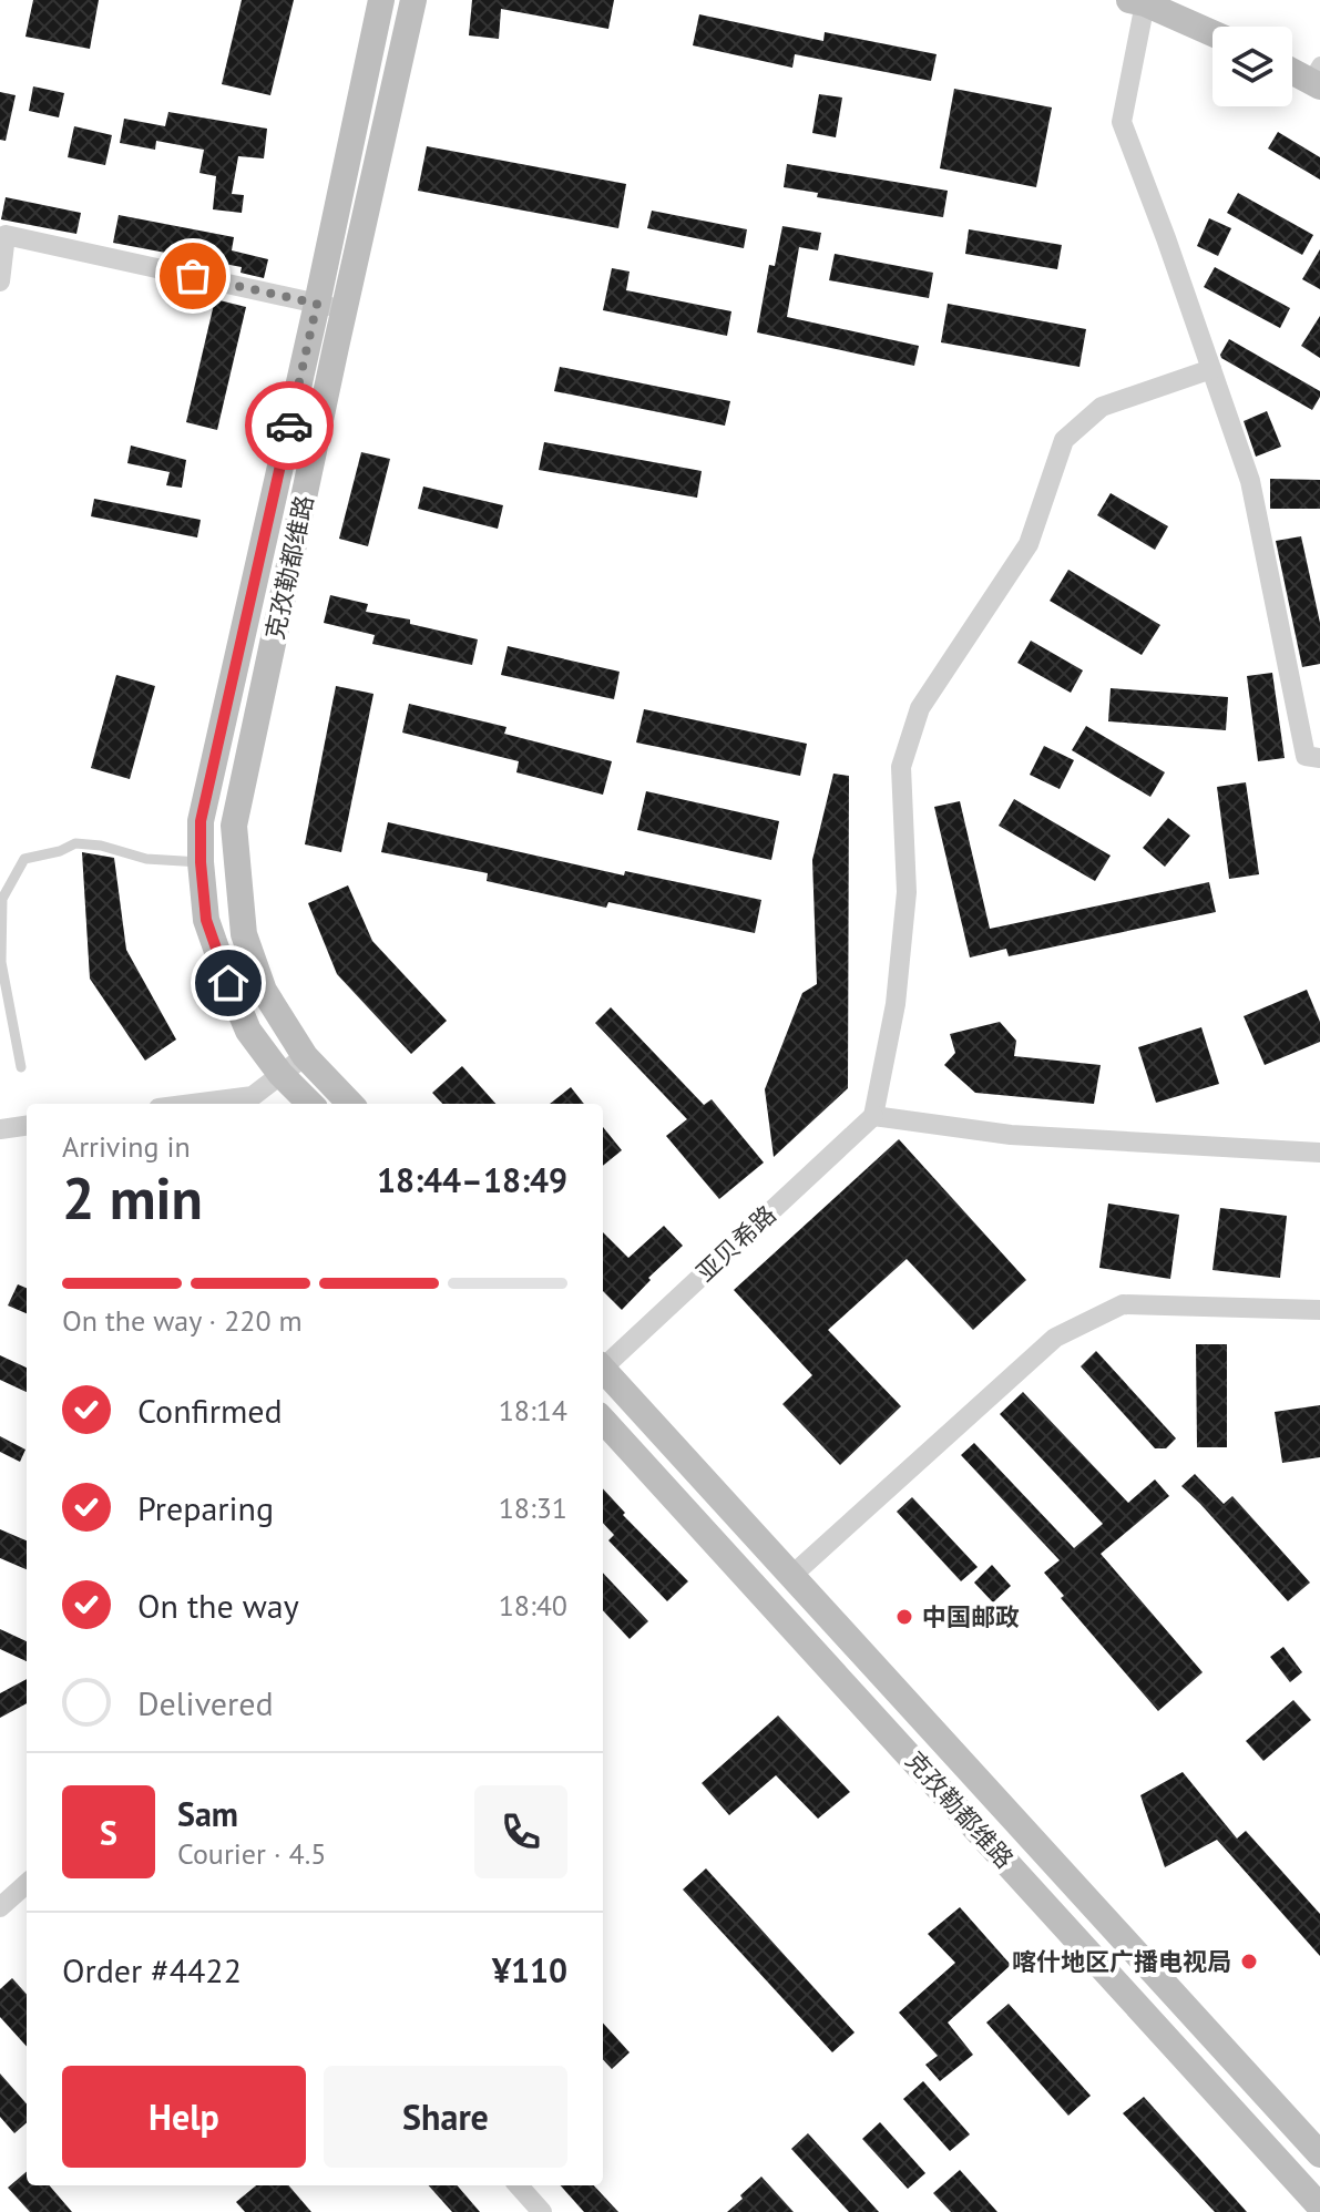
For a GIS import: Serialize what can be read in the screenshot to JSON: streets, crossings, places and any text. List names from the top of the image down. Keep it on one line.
{"streets":{"main road":["克孜勒都维路"],"street":["亚贝希路"]},"places":["中国邮政","喀什地区广播电视局"],"page":{"heading":["2 min","Arriving in","18:44–18:49"],"panel":["Sam","Courier · 4.5","Order #4422","¥110"],"bar":"On the way · 220 m","list":[["Confirmed","18:14"],["Preparing","18:31"],["On the way","18:40"],"Delivered"],"round":"S","buttons":["Help","Share"]}}
